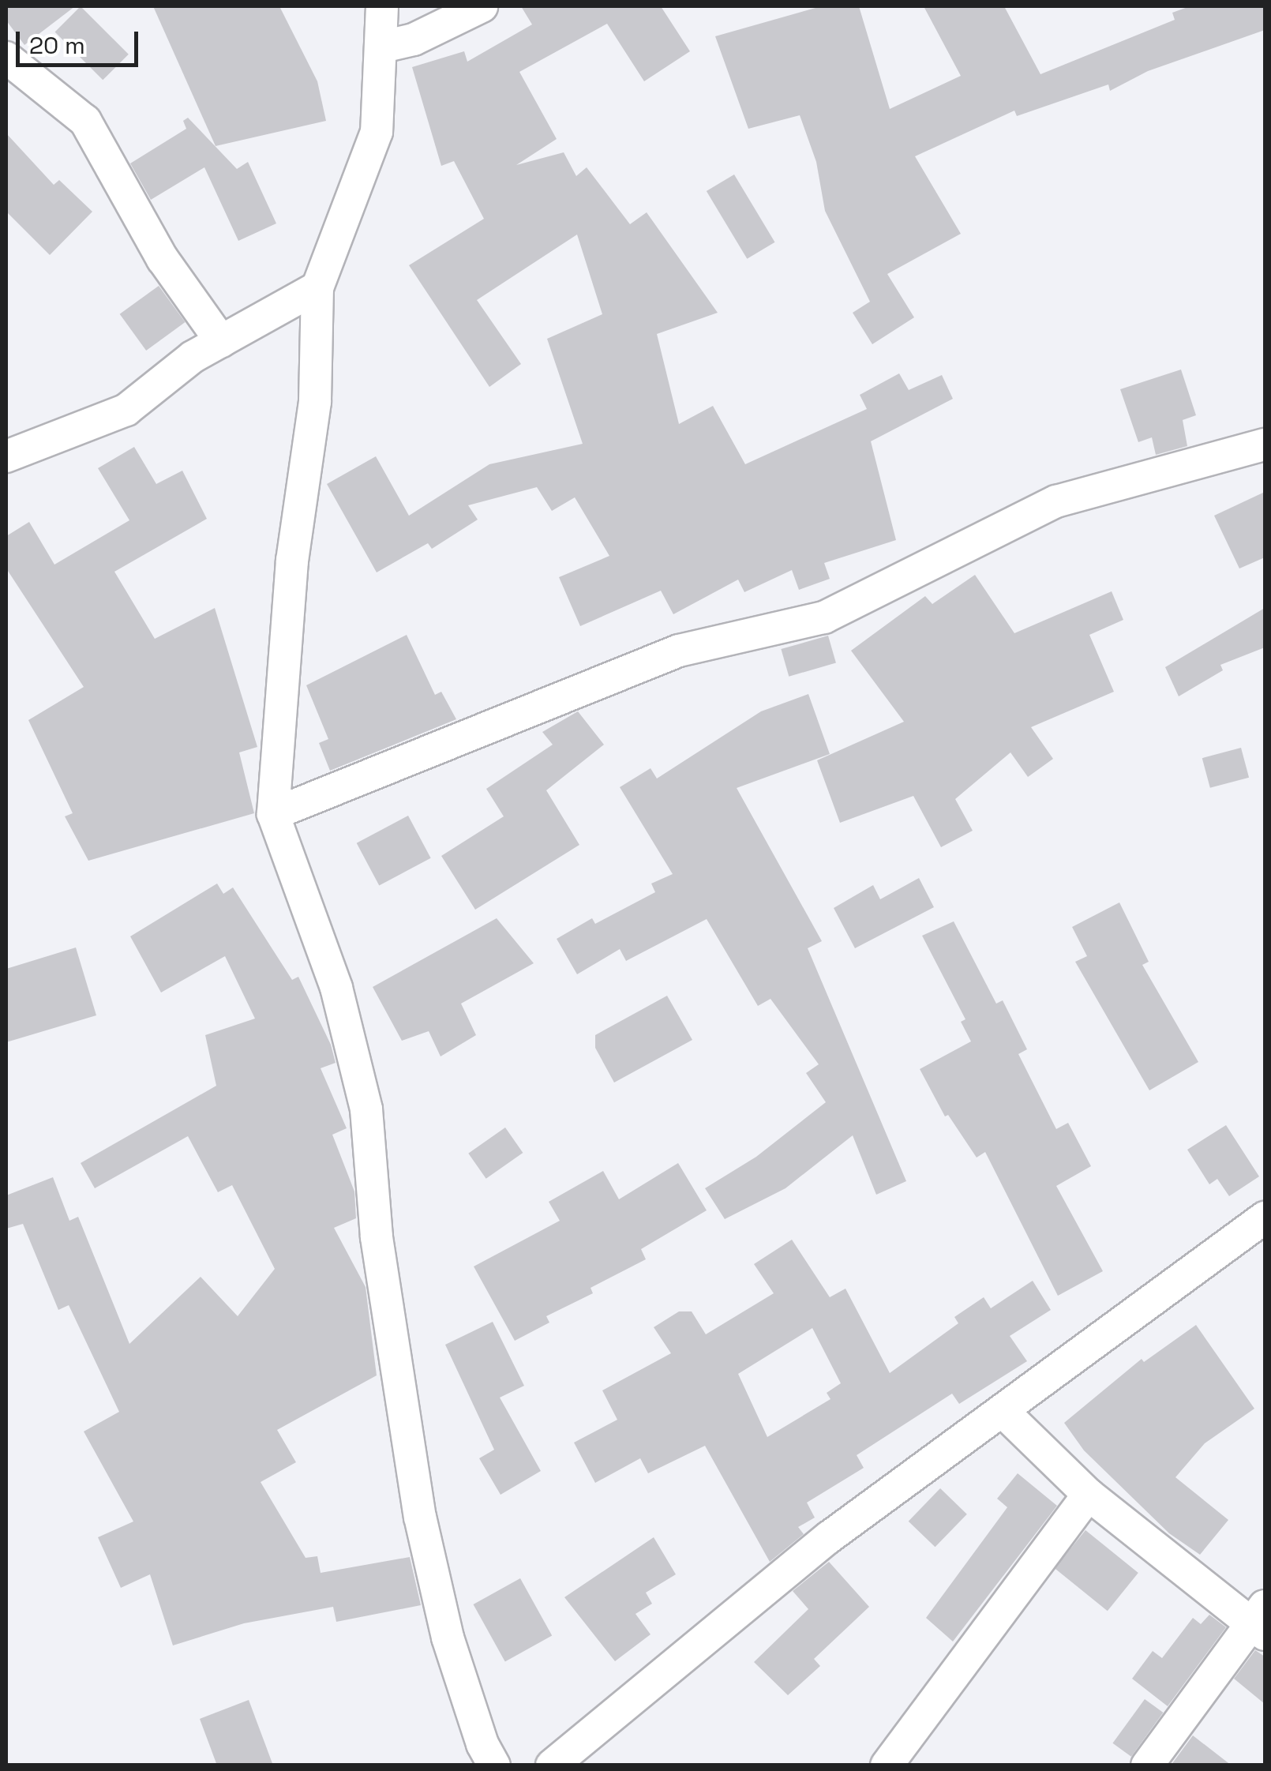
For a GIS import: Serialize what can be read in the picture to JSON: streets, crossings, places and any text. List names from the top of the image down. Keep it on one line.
{"scale_bar":"20 m"}
